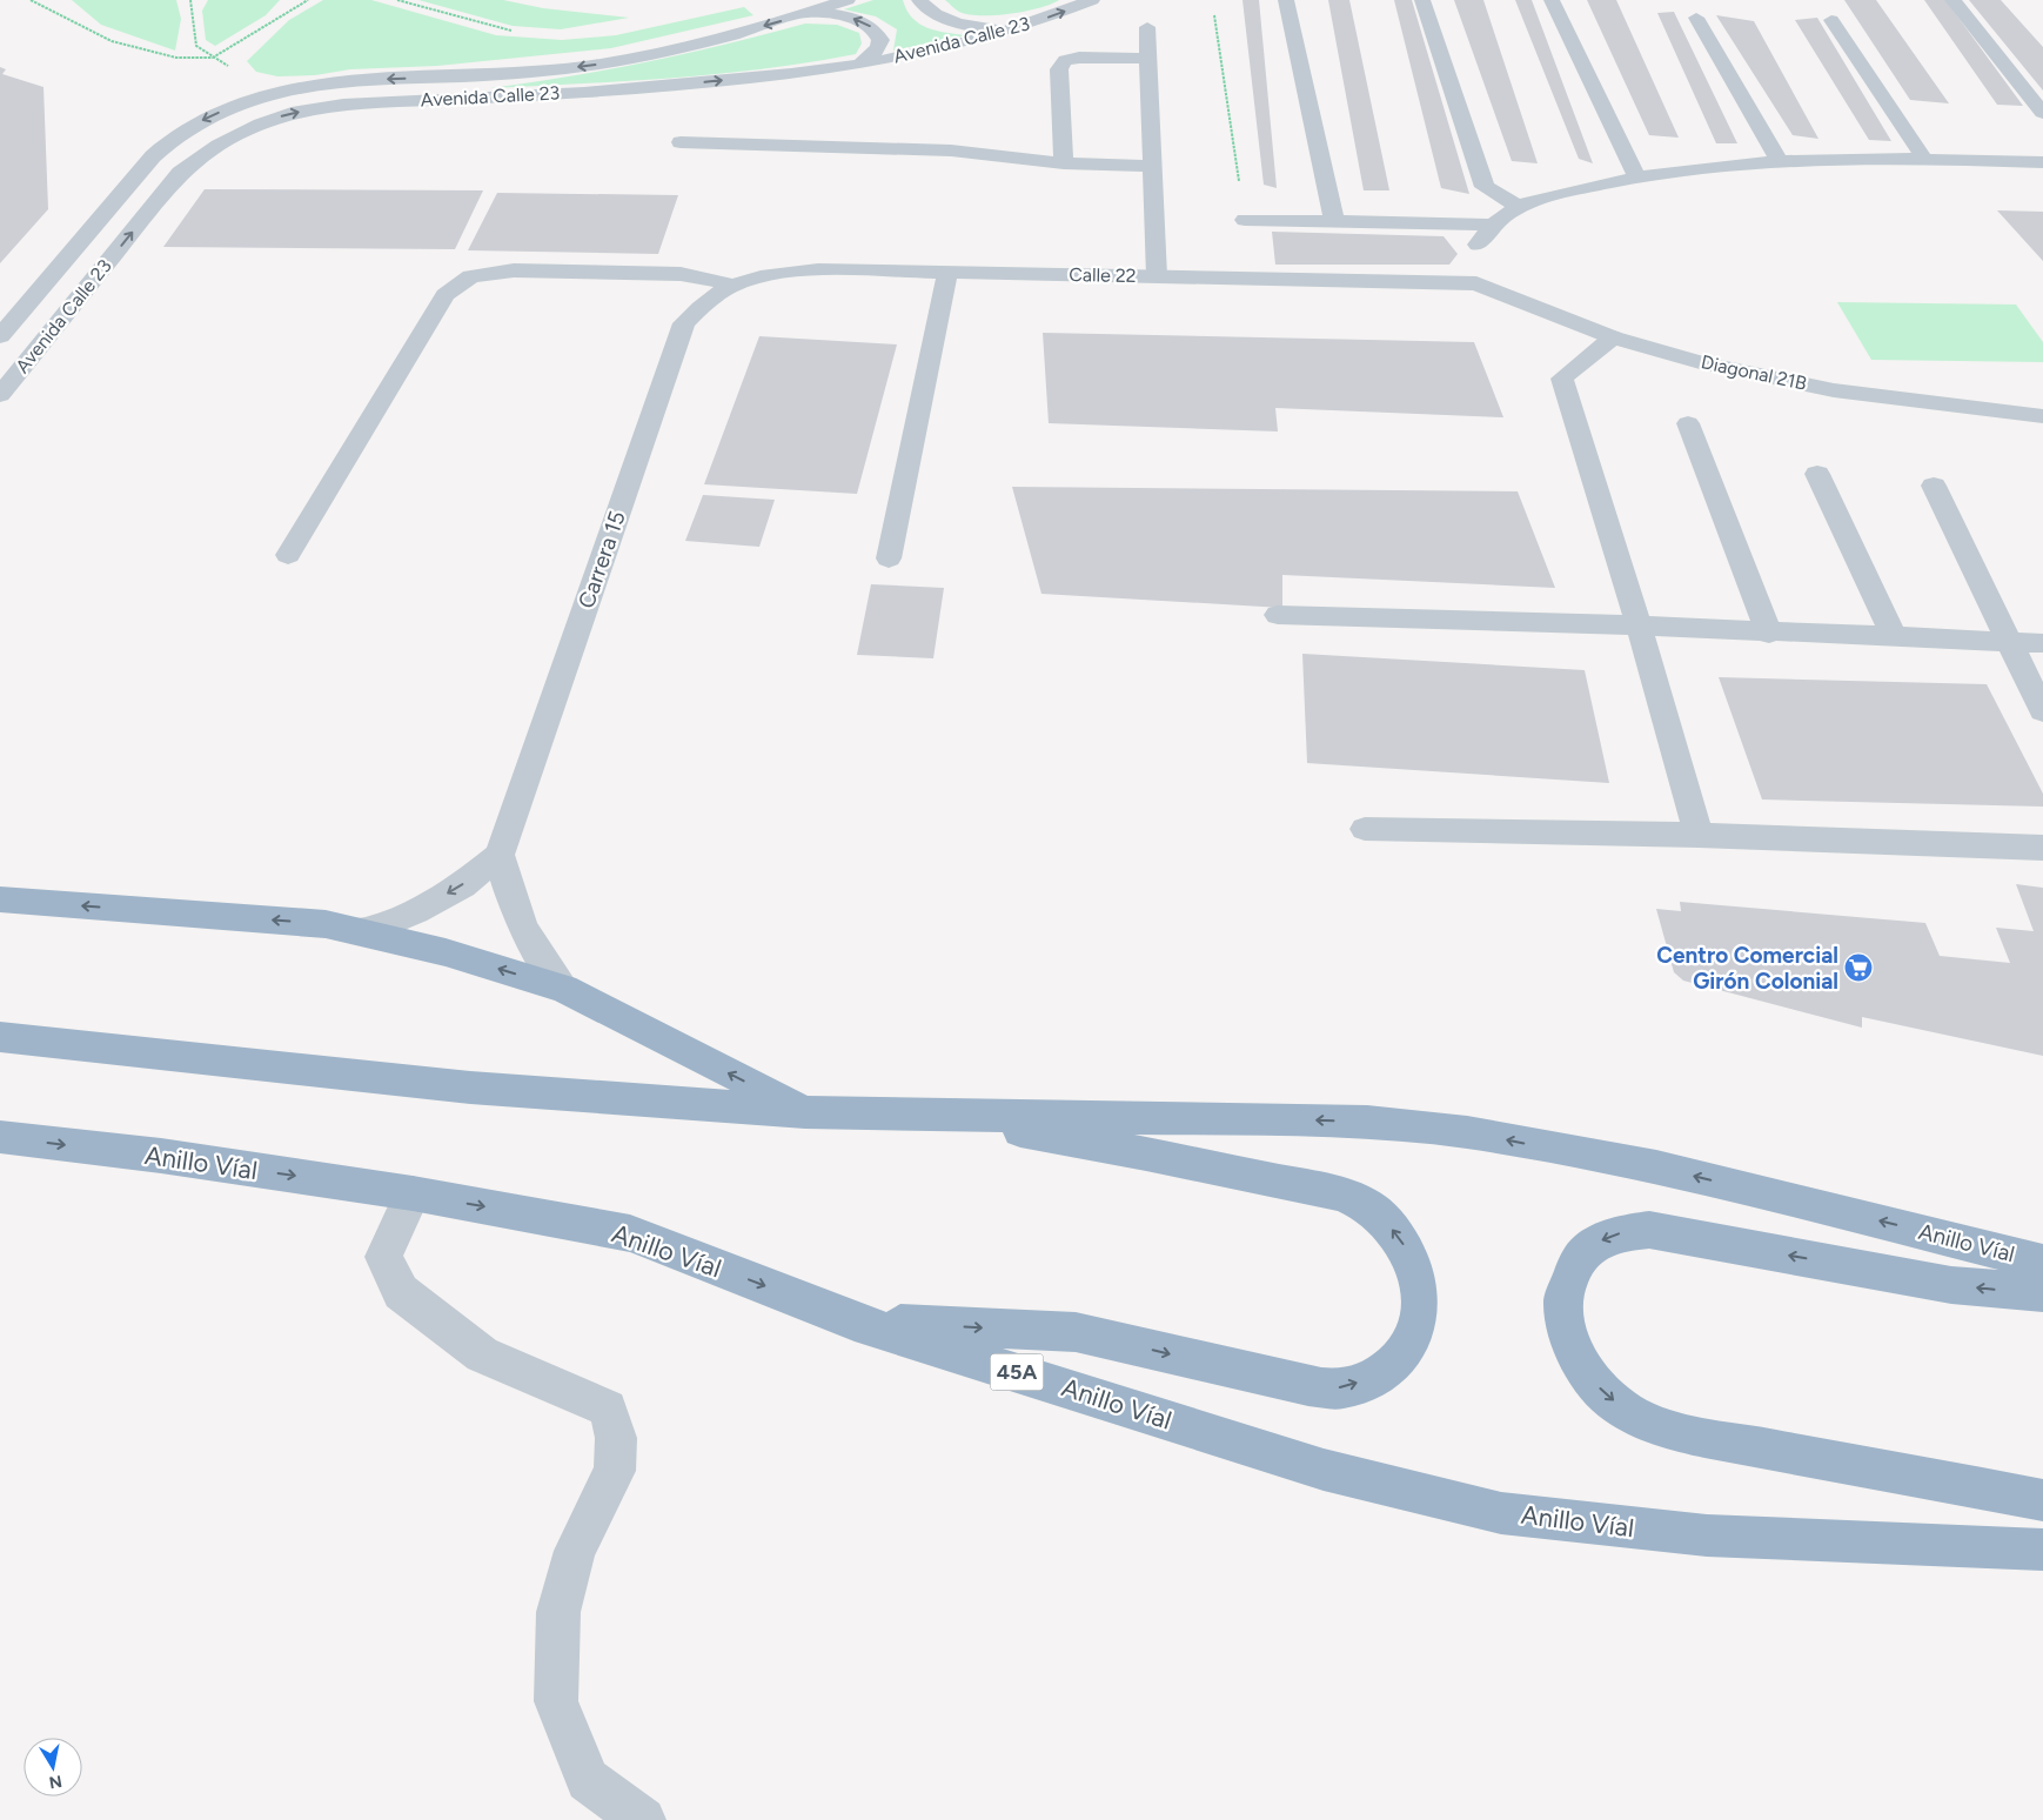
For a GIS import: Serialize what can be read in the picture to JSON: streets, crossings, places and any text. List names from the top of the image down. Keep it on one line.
{"streets":{"highway":["Anillo Víal","45A"],"street":["Avenida Calle 23","Calle 22","Diagonal 21B","Carrera 15"]},"crossings":[["Calle 22","Diagonal 21B"],["Calle 22","Carrera 15"]],"places":{"supermarket":["Centro Comercial Girón Colonial"]},"north":"bottom"}
